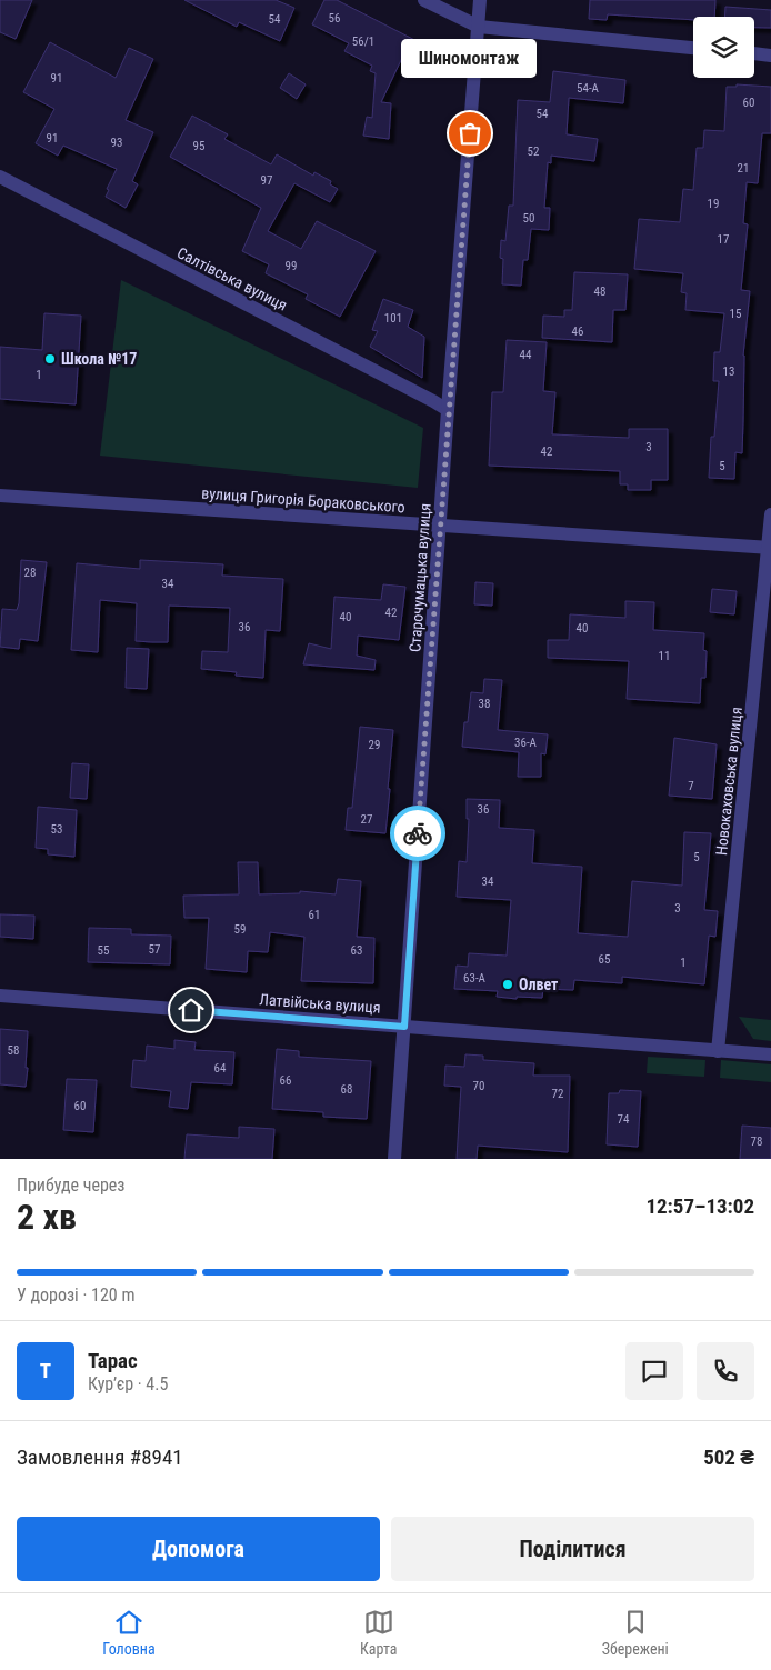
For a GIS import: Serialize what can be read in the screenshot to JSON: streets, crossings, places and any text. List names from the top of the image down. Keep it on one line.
{"streets":{"street":["Салтівська вулиця","вулиця Григорія Бораковського","Старочумацька вулиця","Новокаховська вулиця","Латвійська вулиця"]},"crossings":[["Салтівська вулиця","Старочумацька вулиця"],["вулиця Григорія Бораковського","Старочумацька вулиця"],["вулиця Григорія Бораковського","Новокаховська вулиця"],["Старочумацька вулиця","Латвійська вулиця"],["Новокаховська вулиця","Латвійська вулиця"]],"places":["Шиномонтаж","Школа №17","Олвет"],"house_numbers":["56","54","56/1","91","54-А","60","54","91","93","95","52","21","97","19","50","17","99","48","15","101","46","44","13","1","3","42","5","28","34","42","40","36","40","11","38","36-А","29","7","36","27","53","5","34","3","61","59","57","55","63","65","1","63-А","58","64","66","70","68","72","60","74","78"],"page":{"bubble":"Шиномонтаж","heading":["2 хв","Прибуде через","12:57–13:02"],"panel":["Тарас","Кур’єр · 4.5","Замовлення #8941","502 ₴"],"bar":"У дорозі · 120 m","round":"Т","buttons":["Допомога","Поділитися"],"tabs":["Головна","Карта","Збережені"]}}
